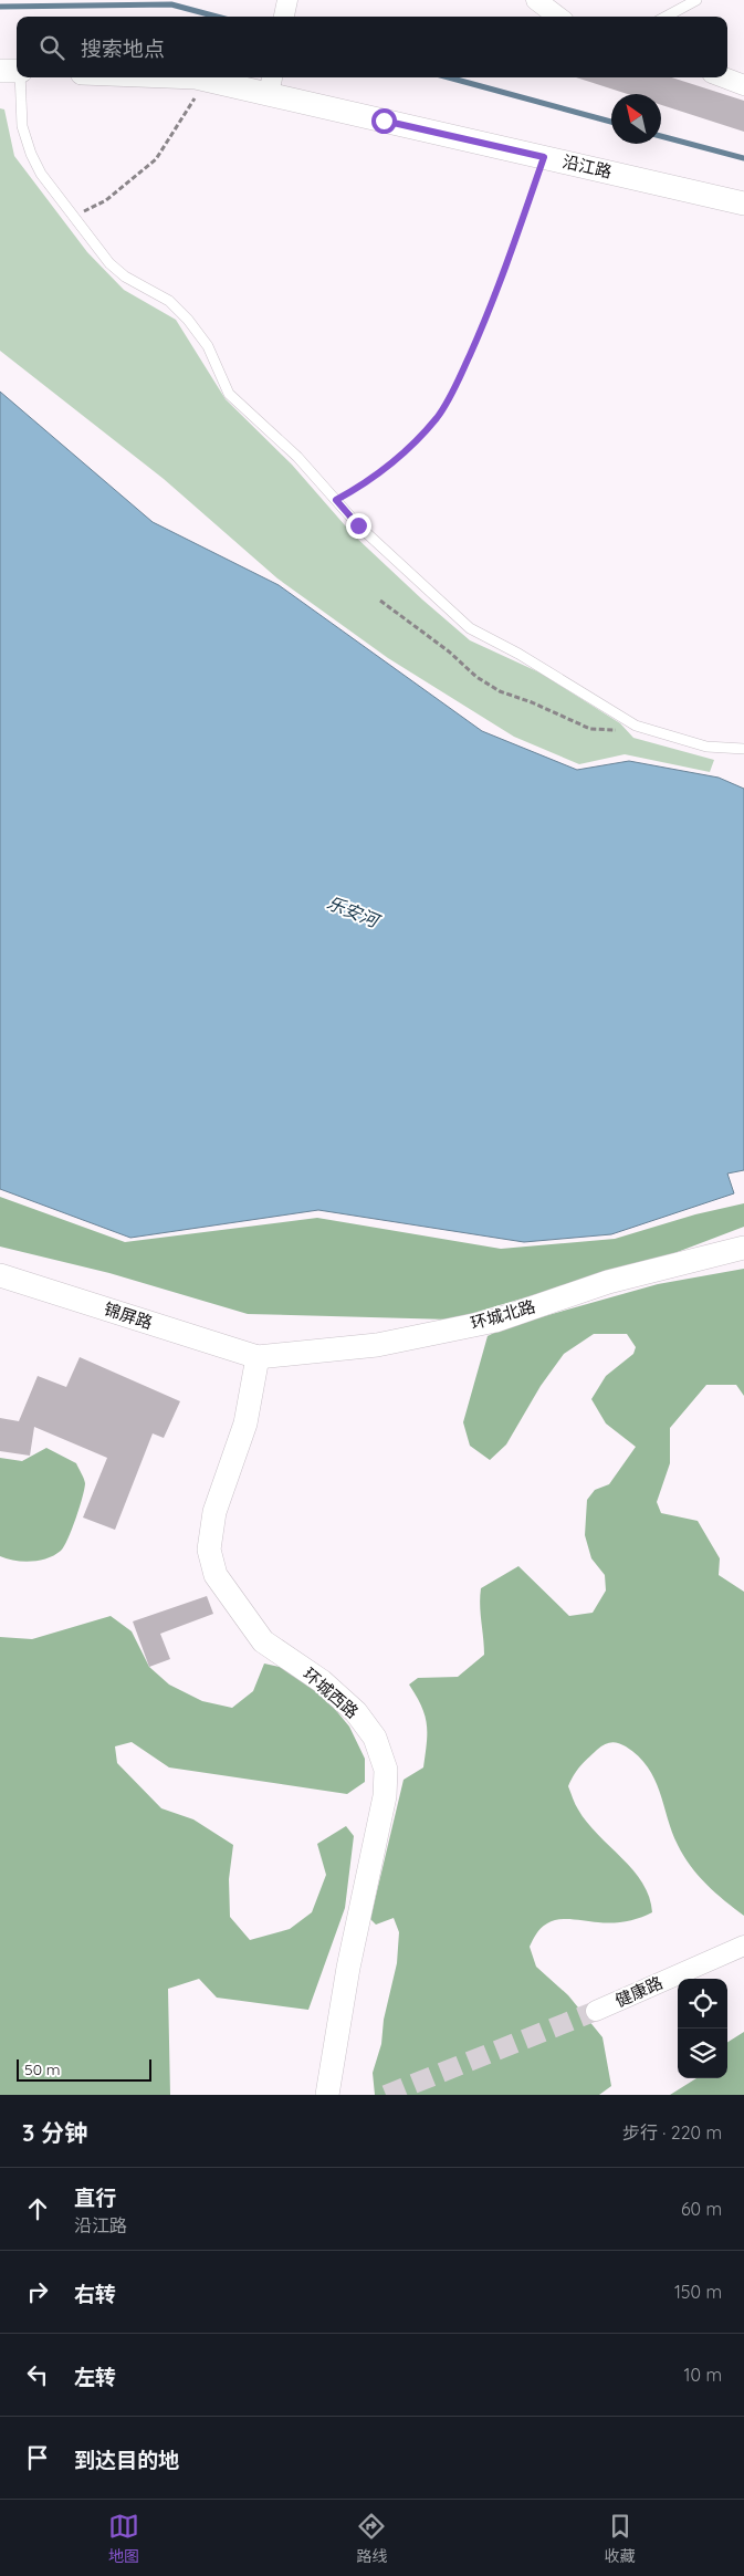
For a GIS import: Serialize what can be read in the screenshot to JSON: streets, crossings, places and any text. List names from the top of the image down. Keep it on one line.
{"streets":{"street":["沿江路","环城北路","锦屏路","环城西路","健康路"]},"crossings":[["环城北路","锦屏路"],["环城北路","环城西路"],["锦屏路","环城西路"]],"water":["乐安河"],"scale_bar":"50 m","north":"top left","page":{"search":"搜索地点","scale":"50 m","heading":["3 分钟","步行 · 220 m"],"list":[["直行","沿江路","60 m"],["右转","150 m"],["左转","10 m"],"到达目的地"],"nav":["地图","路线","收藏"]}}
